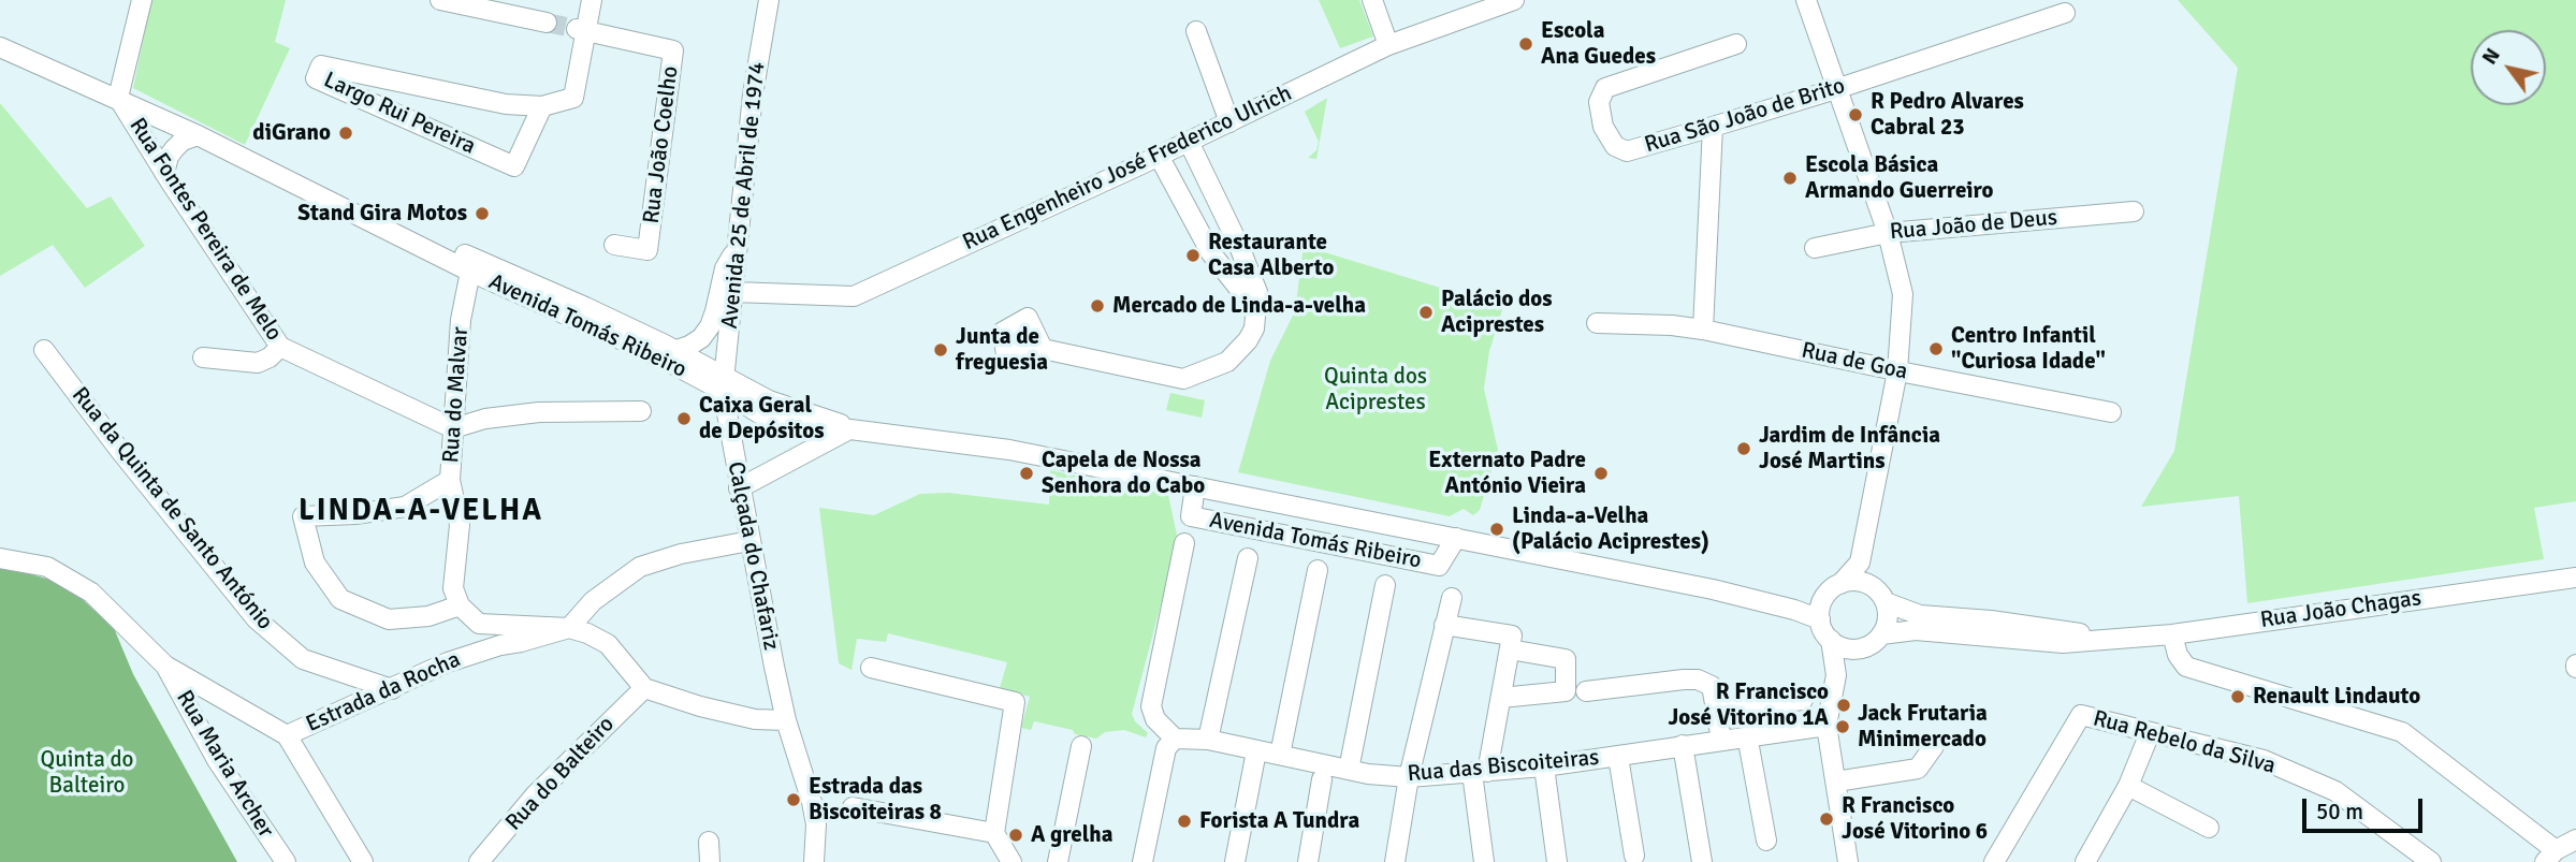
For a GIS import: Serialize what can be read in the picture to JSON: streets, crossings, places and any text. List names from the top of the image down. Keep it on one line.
{"streets":{"street":["Largo Rui Pereira","Rua São João de Brito","Rua João Coelho","Rua Engenheiro José Frederico Ulrich","Avenida 25 de Abril de 1974","Rua João de Deus","Rua Fontes Pereira de Melo","Avenida Tomás Ribeiro","Rua de Goa","Rua do Malvar","Rua da Quinta de Santo António","Calçada do Chafariz","Rua João Chagas","Estrada da Rocha","Rua Rebelo da Silva","Rua Maria Archer","Rua das Biscoiteiras","Rua do Balteiro"]},"crossings":[["Rua Engenheiro José Frederico Ulrich","Avenida 25 de Abril de 1974"],["Avenida 25 de Abril de 1974","Avenida Tomás Ribeiro"],["Avenida 25 de Abril de 1974","Calçada do Chafariz"],["Rua Fontes Pereira de Melo","Avenida Tomás Ribeiro"],["Rua Fontes Pereira de Melo","Rua do Malvar"],["Avenida Tomás Ribeiro","Rua do Malvar"],["Avenida Tomás Ribeiro","Calçada do Chafariz"],["Avenida Tomás Ribeiro","Rua João Chagas"],["Rua da Quinta de Santo António","Estrada da Rocha"],["Estrada da Rocha","Rua Maria Archer"]],"districts":["LINDA-A-VELHA"],"parks":["Quinta dos Aciprestes","Quinta do Balteiro"],"places":["Escola Ana Guedes","R Pedro Alvares Cabral 23","diGrano","Escola Básica Armando Guerreiro","Stand Gira Motos","Restaurante Casa Alberto","Mercado de Linda-a-velha","Palácio dos Aciprestes","Centro Infantil \"Curiosa Idade\"","Junta de freguesia","Caixa Geral de Depósitos","Jardim de Infância José Martins","Capela de Nossa Senhora do Cabo","Externato Padre António Vieira","Linda-a-Velha (Palácio Aciprestes)","Renault Lindauto","R Francisco José Vitorino 1A","Jack Frutaria Minimercado","Estrada das Biscoiteiras 8","R Francisco José Vitorino 6","Forista A Tundra","A grelha"],"scale_bar":"50 m","north":"top left"}
